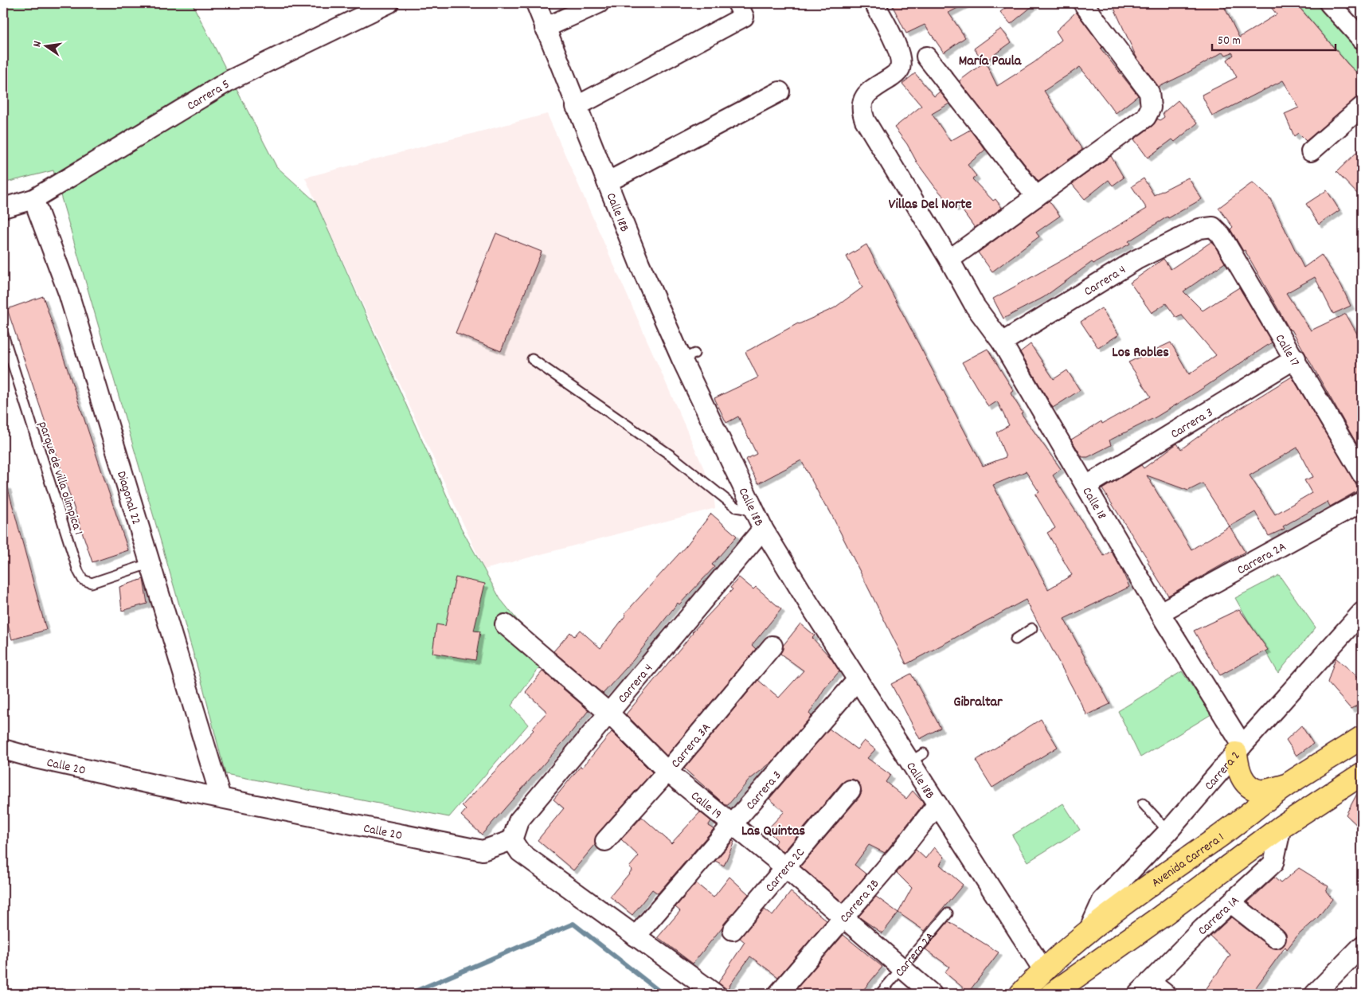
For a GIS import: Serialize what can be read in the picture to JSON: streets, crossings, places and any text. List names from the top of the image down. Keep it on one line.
{"streets":{"main road":["Avenida Carrera 1"],"street":["Carrera 5","Calle 18B","Carrera 4","Calle 17","Carrera 3","Diagonal 22","Calle 18","Carrera 2A","Carrera 3A","Calle 20","Carrera 2","Calle 19","Carrera 2C","Carrera 2B","Carrera 1A"],"lane":["parque de villa olimpica 1"]},"crossings":[["Carrera 5","Diagonal 22"],["Calle 18B","Carrera 4"],["Calle 18B","Carrera 3"],["Calle 18B","Avenida Carrera 1"],["Calle 18B","Carrera 2B"],["Carrera 4","Calle 17"],["Carrera 4","Calle 18"],["Carrera 4","Calle 20"],["Carrera 4","Calle 19"],["Calle 17","Carrera 3"],["Carrera 3","Calle 18"],["Carrera 3","Calle 19"],["parque de villa olimpica 1","Diagonal 22"],["Diagonal 22","Calle 20"],["Calle 18","Carrera 2A"],["Calle 18","Carrera 2"],["Carrera 2A","Calle 19"],["Carrera 3A","Calle 19"],["Carrera 2","Avenida Carrera 1"],["Calle 19","Carrera 2C"],["Calle 19","Carrera 2B"]],"districts":["María Paula","Villas Del Norte","Los Robles","Gibraltar","Las Quintas"],"scale_bar":"50 m","north":"left"}
